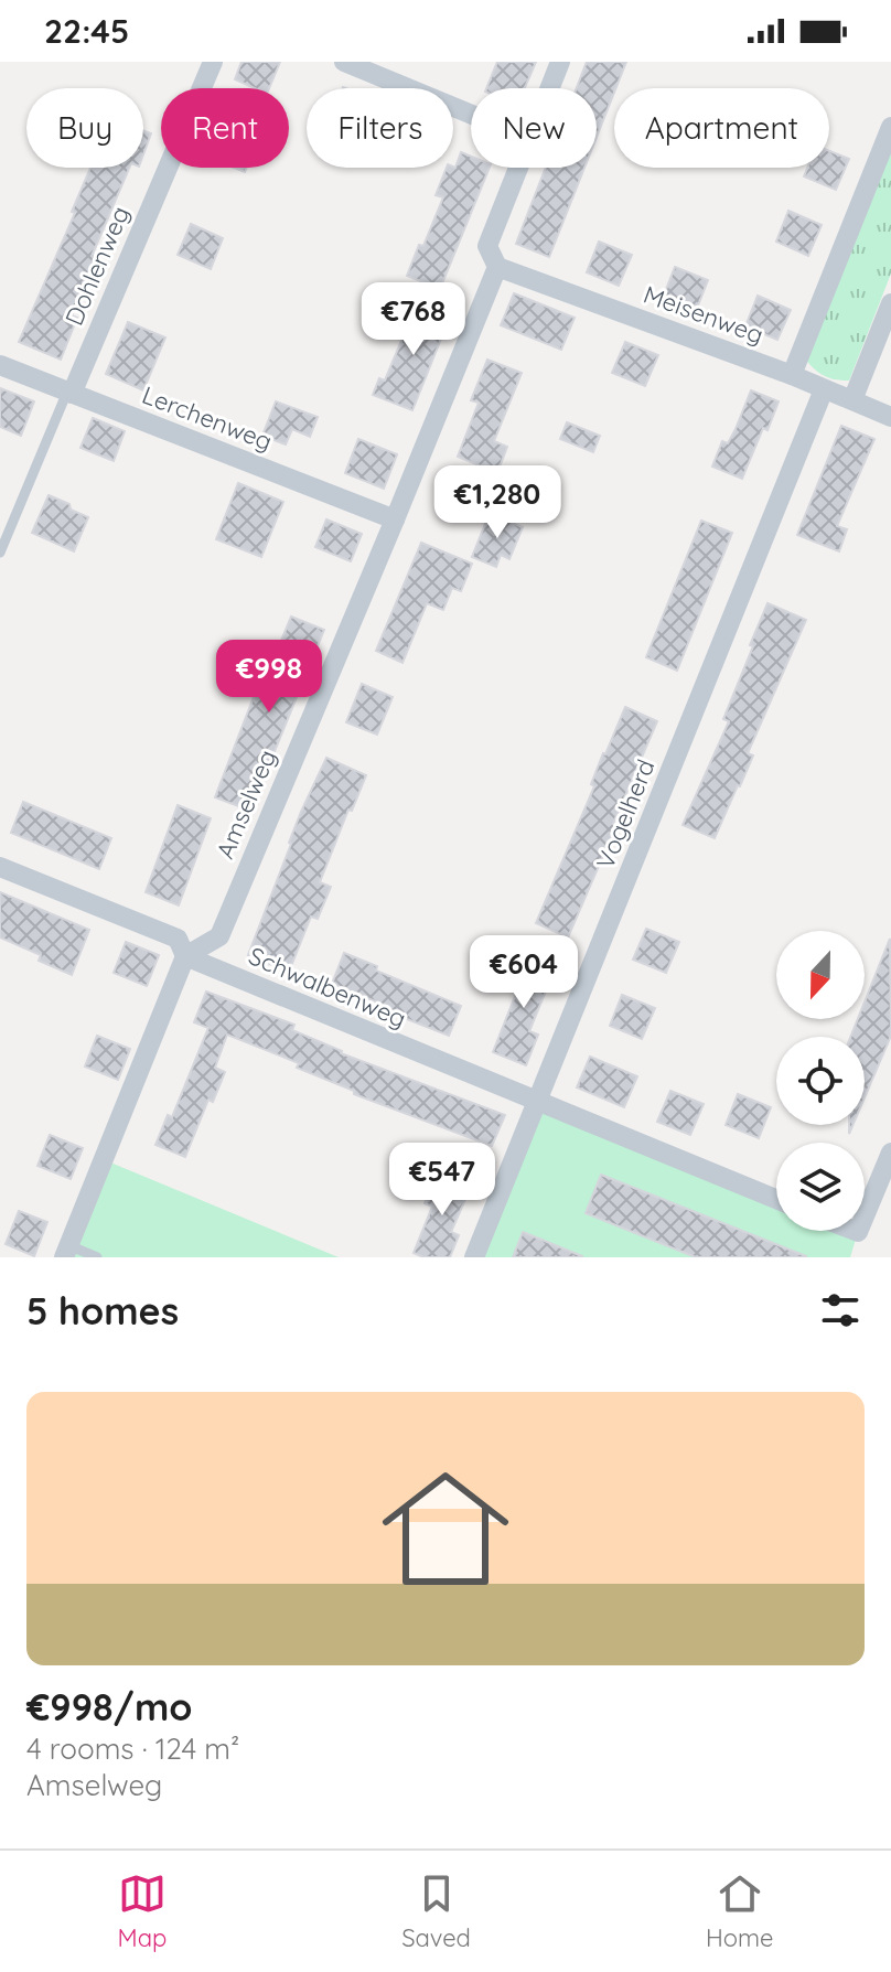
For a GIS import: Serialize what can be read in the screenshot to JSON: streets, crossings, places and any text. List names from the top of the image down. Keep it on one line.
{"streets":{"street":["Dohlenweg","Meisenweg","Lerchenweg","Amselweg","Vogelherd","Schwalbenweg"]},"crossings":[["Dohlenweg","Lerchenweg"],["Meisenweg","Amselweg"],["Meisenweg","Vogelherd"],["Lerchenweg","Amselweg"],["Amselweg","Schwalbenweg"],["Vogelherd","Schwalbenweg"]],"north":"bottom","page":{"status":"22:45","chip":["Buy","Rent","Filters","New","Apartment"],"price":["€768","€1,280","€998","€604","€547"],"heading":"5 homes","list":[{"name":"€998/mo","note":"4 rooms · 124 m² · Amselweg"}],"tabs":["Map","Saved","Home"]}}
